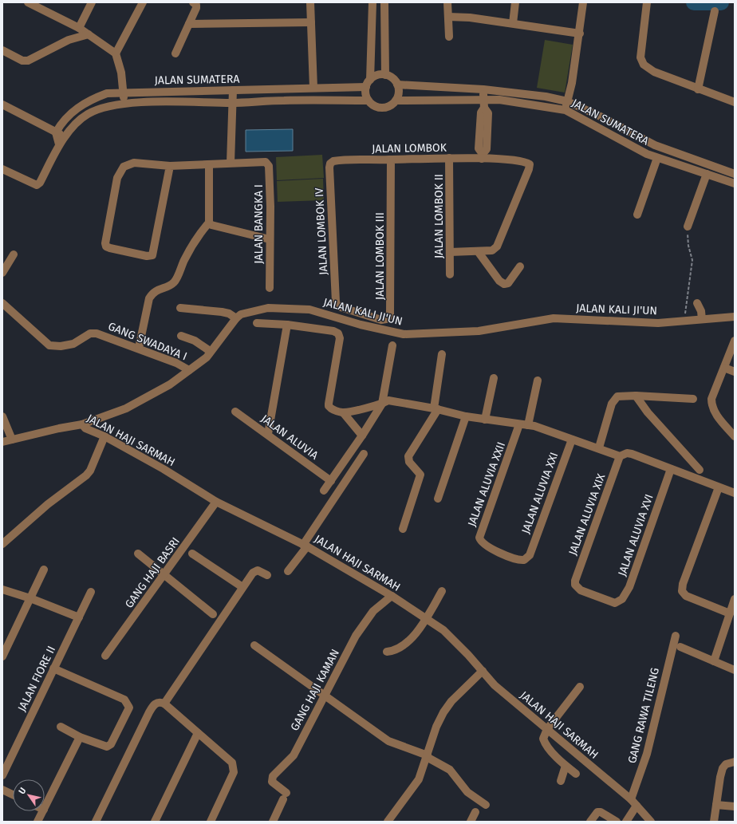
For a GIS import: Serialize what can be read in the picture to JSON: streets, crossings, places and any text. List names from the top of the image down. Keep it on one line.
{"streets":{"street":["JALAN SUMATERA","JALAN LOMBOK","JALAN LOMBOK II","JALAN BANGKA I","JALAN LOMBOK IV","JALAN LOMBOK III","JALAN KALI JI'UN","GANG SWADAYA I","JALAN ALUVIA","JALAN HAJI SARMAH","JALAN ALUVIA XXII","JALAN ALUVIA XXI","JALAN ALUVIA XIX","JALAN ALUVIA XVI","GANG HAJI BASRI","JALAN FIORE II","GANG HAJI KAMAN","GANG RAWA TILENG"]},"crossings":[["JALAN LOMBOK","JALAN LOMBOK II"],["JALAN LOMBOK","JALAN LOMBOK IV"],["JALAN LOMBOK","JALAN LOMBOK III"],["JALAN LOMBOK IV","JALAN LOMBOK III"],["JALAN KALI JI'UN","GANG SWADAYA I"],["JALAN KALI JI'UN","JALAN HAJI SARMAH"],["JALAN HAJI SARMAH","GANG HAJI BASRI"],["JALAN HAJI SARMAH","GANG HAJI KAMAN"],["JALAN HAJI SARMAH","GANG RAWA TILENG"],["JALAN ALUVIA XXII","JALAN ALUVIA XXI"],["JALAN ALUVIA XIX","JALAN ALUVIA XVI"]],"north":"top left"}
